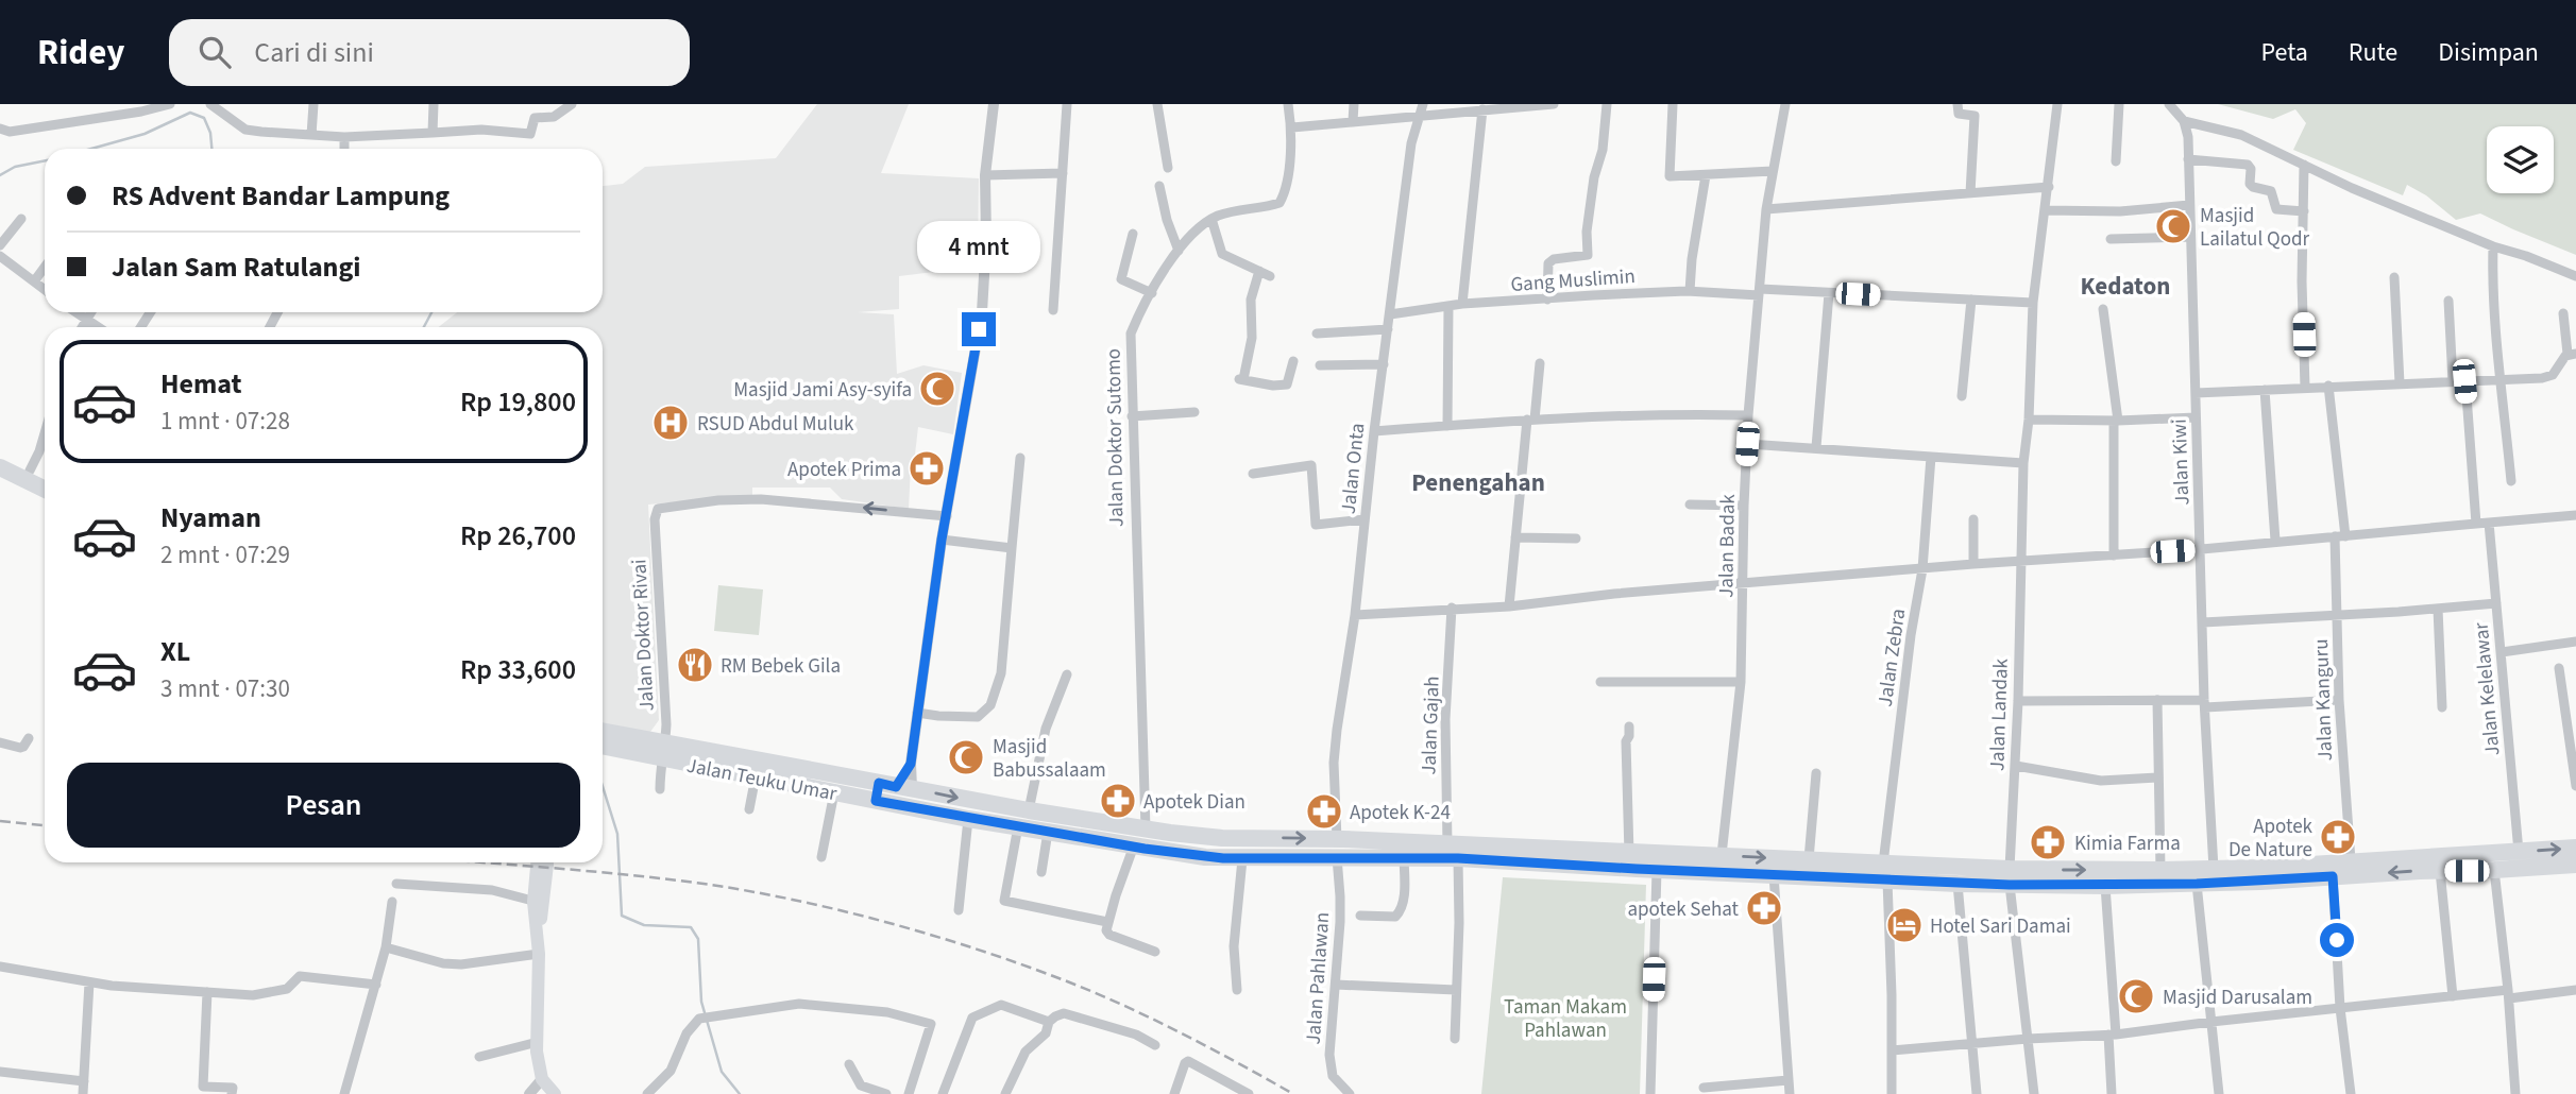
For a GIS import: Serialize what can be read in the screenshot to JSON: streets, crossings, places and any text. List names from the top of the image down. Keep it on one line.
{"streets":{"highway":["Jalan Teuku Umar"],"street":["Gang Muslimin","Jalan Doktor Sutomo","Jalan Kiwi","Jalan Onta","Jalan Badak","Jalan Doktor Rivai","Jalan Zebra","Jalan Kelelawar","Jalan Kanguru","Jalan Landak","Jalan Gajah","Jalan Pahlawan"]},"crossings":[["Gang Muslimin","Jalan Onta"],["Gang Muslimin","Jalan Badak"],["Gang Muslimin","Jalan Landak"],["Jalan Doktor Sutomo","Jalan Teuku Umar"],["Jalan Kiwi","Jalan Teuku Umar"],["Jalan Onta","Jalan Teuku Umar"],["Jalan Badak","Jalan Teuku Umar"],["Jalan Doktor Rivai","Jalan Teuku Umar"],["Jalan Zebra","Jalan Teuku Umar"],["Jalan Kelelawar","Jalan Teuku Umar"],["Jalan Kanguru","Jalan Teuku Umar"],["Jalan Landak","Jalan Teuku Umar"],["Jalan Gajah","Jalan Teuku Umar"],["Jalan Teuku Umar","Jalan Pahlawan"]],"districts":["Kedaton","Penengahan"],"parks":["Taman Makam Pahlawan"],"places":{"mosque":["Masjid Lailatul Qodr","Masjid Jami Asy-syifa","Masjid Babussalaam","Masjid Darusalam"],"hospital":["RSUD Abdul Muluk"],"pharmacy":["Apotek Prima","Apotek Dian","Apotek K-24","Apotek De Nature","Kimia Farma","apotek Sehat"],"restaurant":["RM Bebek Gila"],"hotel":["Hotel Sari Damai"]},"page":{"header":"Ridey","search":"Cari di sini","nav":["Peta","Rute","Disimpan"],"banner":["RS Advent Bandar Lampung","Jalan Sam Ratulangi"],"bubble":"4 mnt","list":[{"name":"Hemat","note":"1 mnt · 07:28","value":"Rp 19,800"},{"name":"Nyaman","note":"2 mnt · 07:29","value":"Rp 26,700"},{"name":"XL","note":"3 mnt · 07:30","value":"Rp 33,600"}],"buttons":"Pesan"}}
